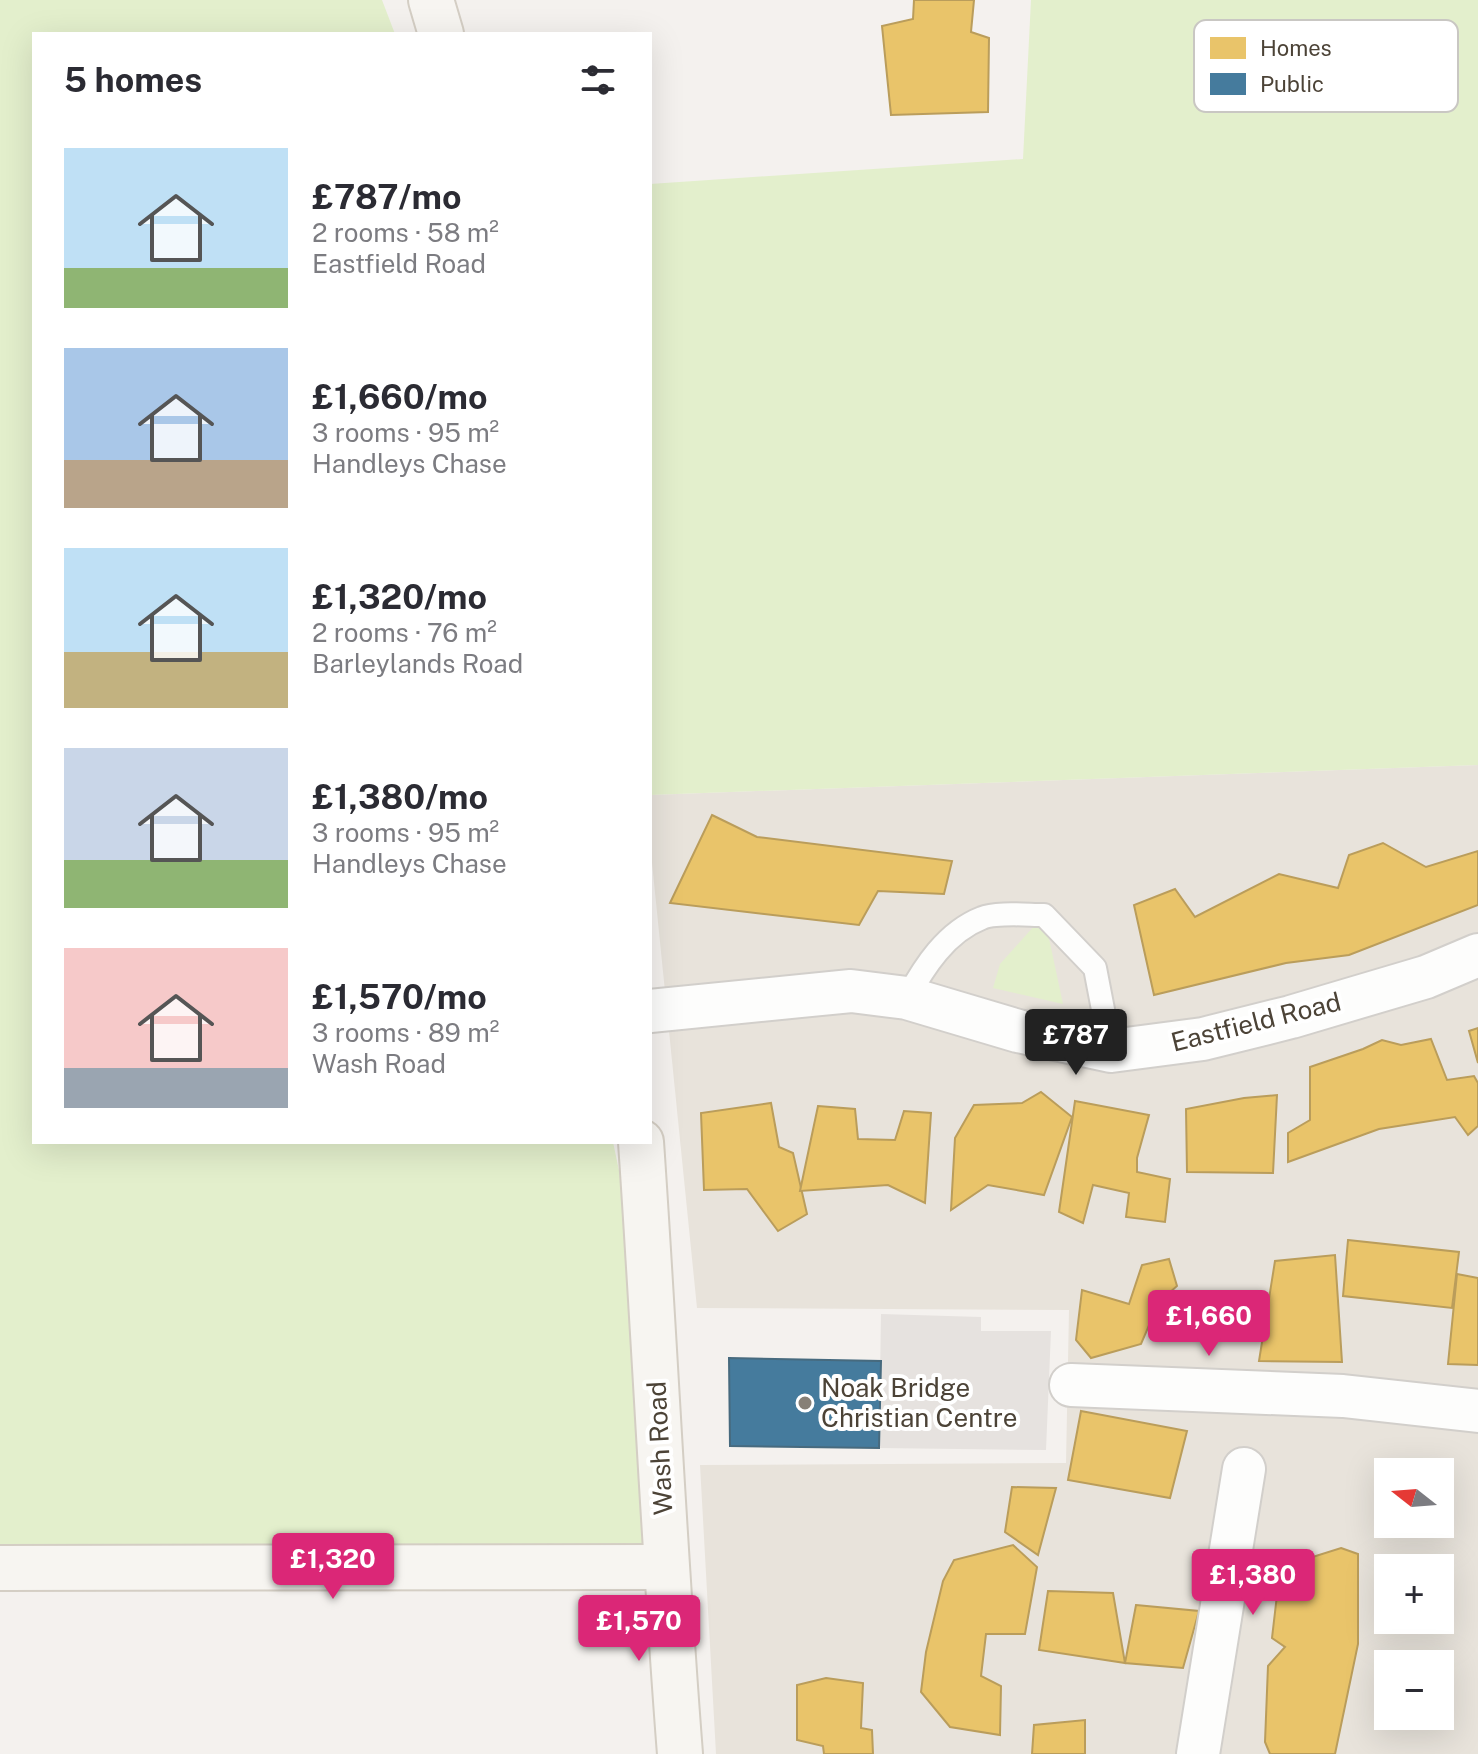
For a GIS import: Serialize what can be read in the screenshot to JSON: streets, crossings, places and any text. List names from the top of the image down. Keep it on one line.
{"streets":{"street":["Eastfield Road","Wash Road"]},"places":["Noak Bridge Christian Centre"],"legend":["Homes","Public"],"north":"left","page":{"heading":"5 homes","list":[{"name":"£787/mo","note":"2 rooms · 58 m² · Eastfield Road"},{"name":"£1,660/mo","note":"3 rooms · 95 m² · Handleys Chase"},{"name":"£1,320/mo","note":"2 rooms · 76 m² · Barleylands Road"},{"name":"£1,380/mo","note":"3 rooms · 95 m² · Handleys Chase"},{"name":"£1,570/mo","note":"3 rooms · 89 m² · Wash Road"}],"price":["£787","£1,660","£1,320","£1,380","£1,570"],"map_buttons":["+","−"]}}
